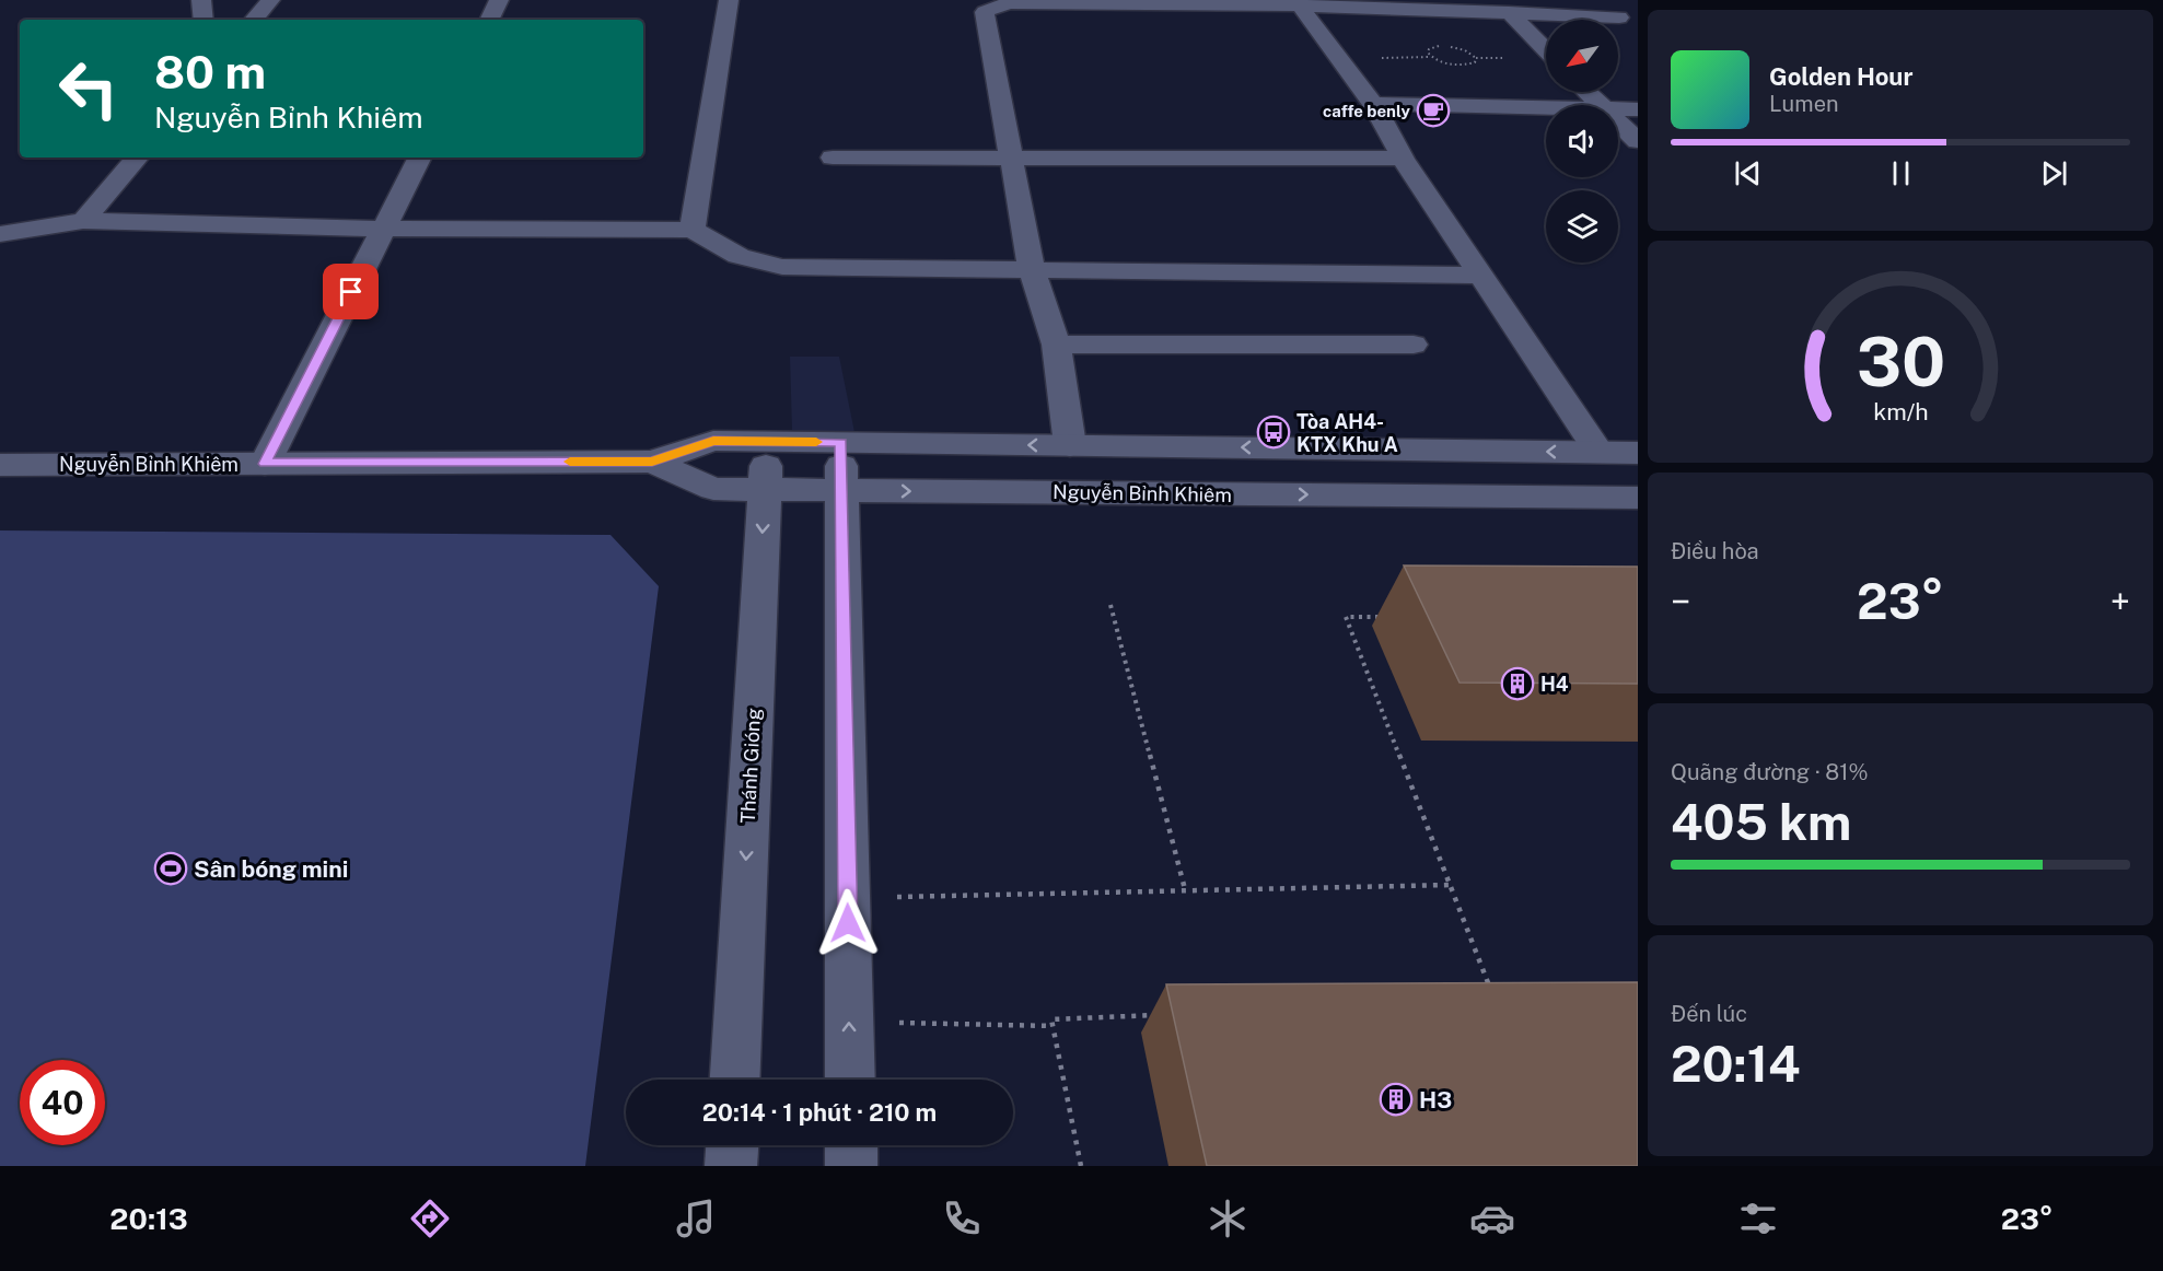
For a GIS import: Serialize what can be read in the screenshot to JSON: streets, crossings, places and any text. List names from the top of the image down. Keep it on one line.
{"streets":{"street":["Nguyễn Bỉnh Khiêm","Thánh Gióng"]},"crossings":[["Nguyễn Bỉnh Khiêm","Thánh Gióng"]],"places":{"cafe":["caffe benly"],"bus stop":["Tòa AH4- KTX Khu A"],"building":["H4","H3"],"sports":["Sân bóng mini"]},"north":"bottom left","page":{"turn":["80 m","Nguyễn Bỉnh Khiêm"],"song":["Golden Hour","Lumen"],"tile":["Điều hòa",["Quãng đường · 81%","405 km"],["Đến lúc","20:14"]],"heat":["−","23°","+"],"limit":"40","trip":"20:14 · 1 phút · 210 m","tabs":["20:13","23°"],"gauge":["30","km/h"]}}
